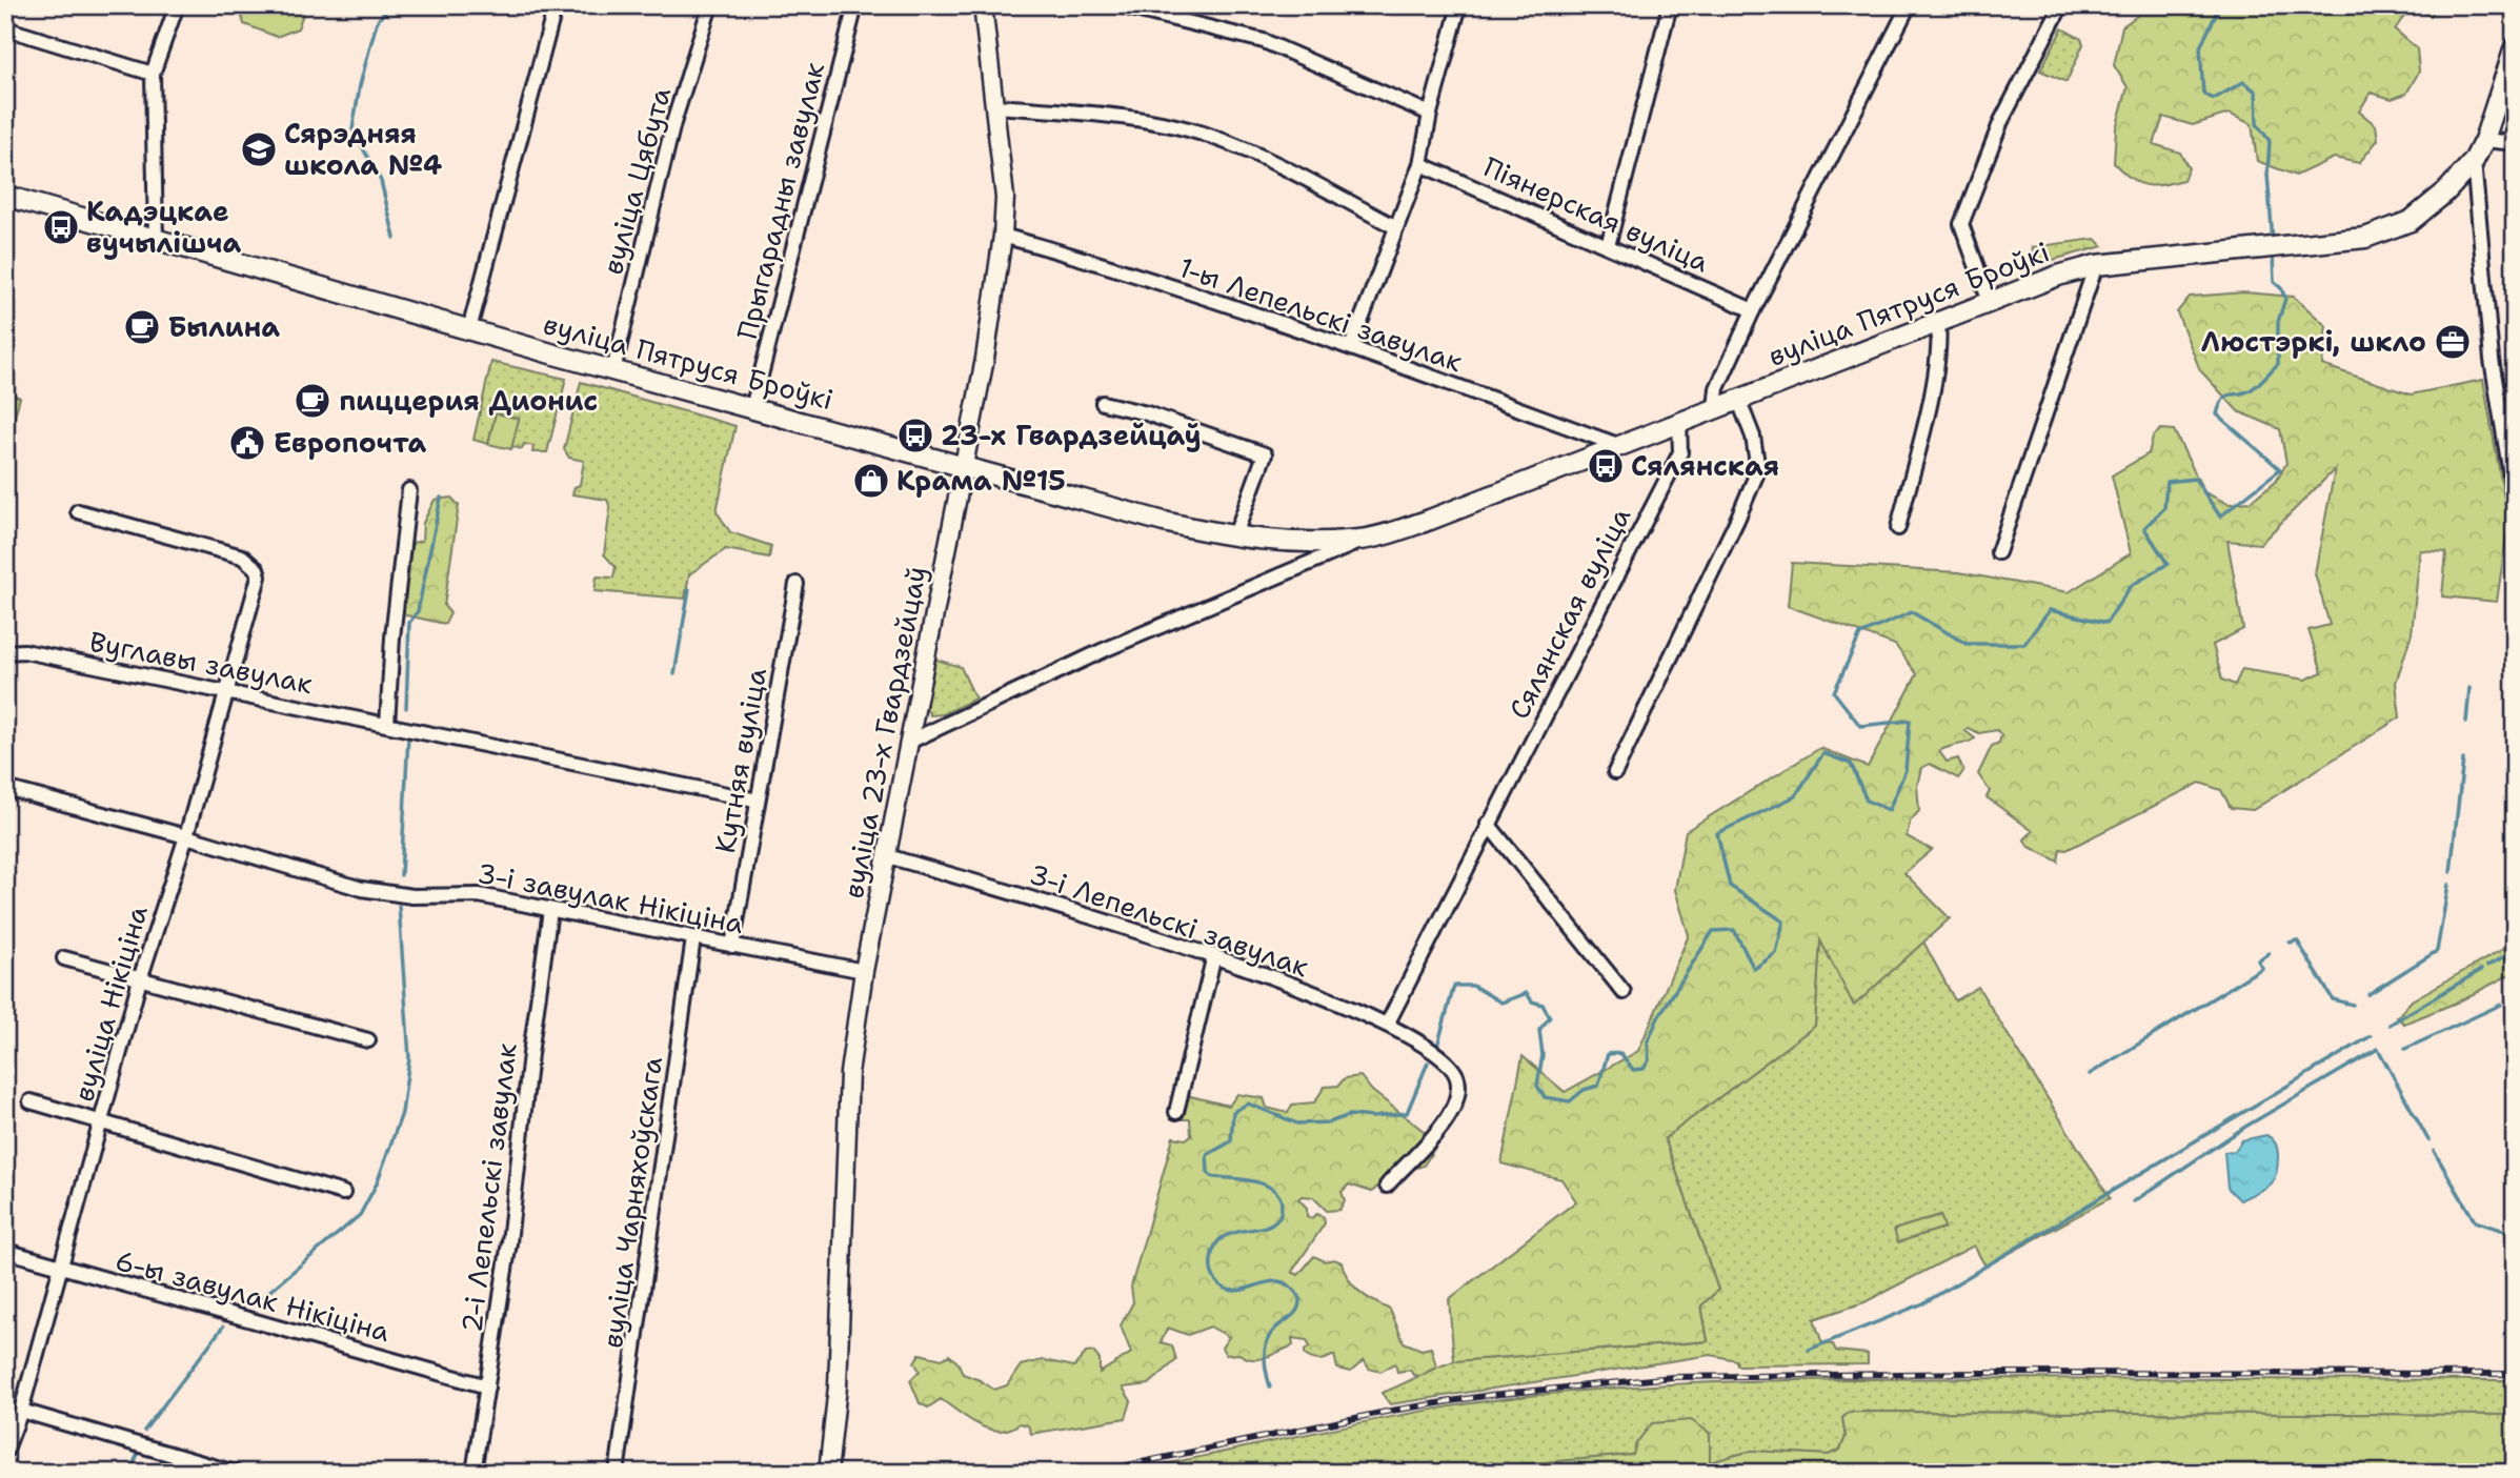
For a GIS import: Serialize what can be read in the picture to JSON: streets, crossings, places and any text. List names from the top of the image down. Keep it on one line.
{"streets":{"main road":["вуліца Пятруся Броўкі"],"street":["вуліца Цябута","Прыгарадны завулак","Піянерская вуліца","1-ы Лепельскі завулак","Сялянская вуліца","Вуглавы завулак","вуліца 23-х Гвардзейцаў","Кутняя вуліца","3-і завулак Нікіціна","3-і Лепельскі завулак","вуліца Нікіціна","2-і Лепельскі завулак","вуліца Чарняхоўскага","6-ы завулак Нікіціна"]},"crossings":[["вуліца Цябута","вуліца Пятруся Броўкі"],["Прыгарадны завулак","вуліца Пятруся Броўкі"],["вуліца Пятруся Броўкі","1-ы Лепельскі завулак"],["вуліца Пятруся Броўкі","Сялянская вуліца"],["вуліца Пятруся Броўкі","вуліца 23-х Гвардзейцаў"],["1-ы Лепельскі завулак","вуліца 23-х Гвардзейцаў"],["Сялянская вуліца","3-і Лепельскі завулак"],["Вуглавы завулак","Кутняя вуліца"],["Вуглавы завулак","вуліца Нікіціна"],["вуліца 23-х Гвардзейцаў","3-і завулак Нікіціна"],["вуліца 23-х Гвардзейцаў","3-і Лепельскі завулак"],["Кутняя вуліца","3-і завулак Нікіціна"],["3-і завулак Нікіціна","вуліца Нікіціна"],["3-і завулак Нікіціна","2-і Лепельскі завулак"],["3-і завулак Нікіціна","вуліца Чарняхоўскага"],["вуліца Нікіціна","6-ы завулак Нікіціна"],["2-і Лепельскі завулак","6-ы завулак Нікіціна"]],"places":{"school or university":["Сярэдняя школа №4"],"bus stop":["Кадэцкае вучылішча","23-х Гвардзейцаў","Сялянская"],"cafe":["Былина","пиццерия Дионис"],"office":["Люстэркі, шкло"],"public building":["Европочта"],"shop":["Крама №15"]}}
